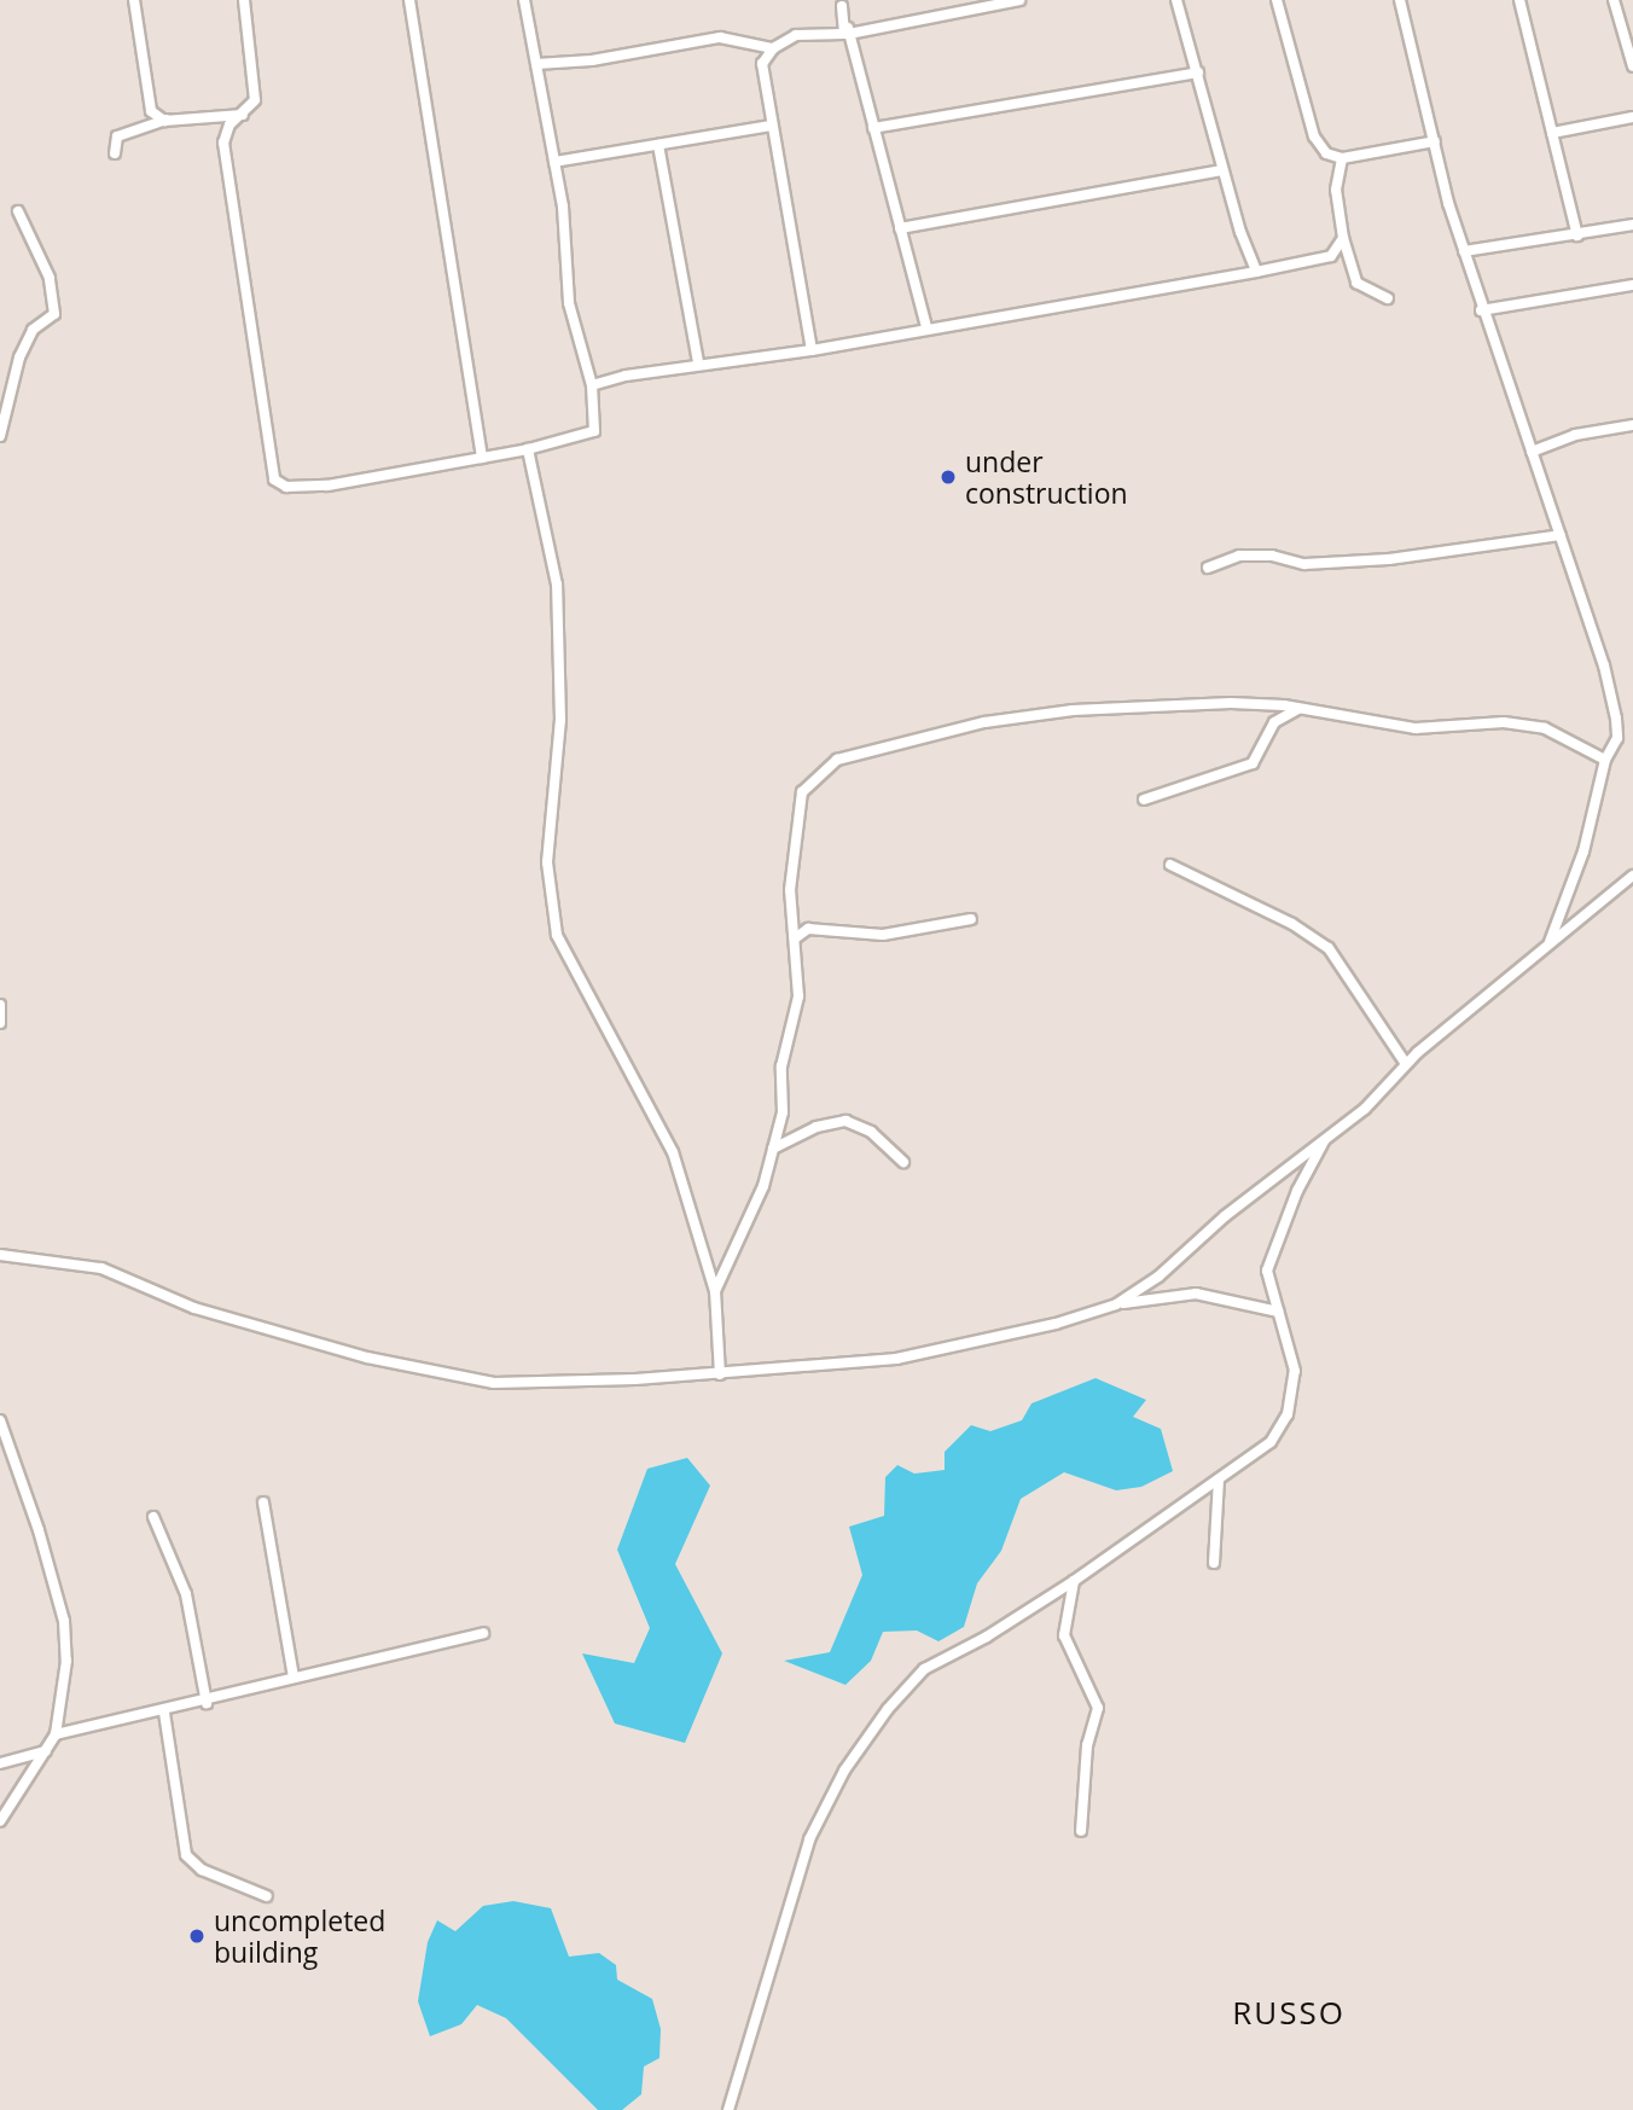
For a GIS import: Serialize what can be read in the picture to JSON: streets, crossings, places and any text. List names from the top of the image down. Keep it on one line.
{"districts":["RUSSO"],"places":["under construction","uncompleted building"]}
